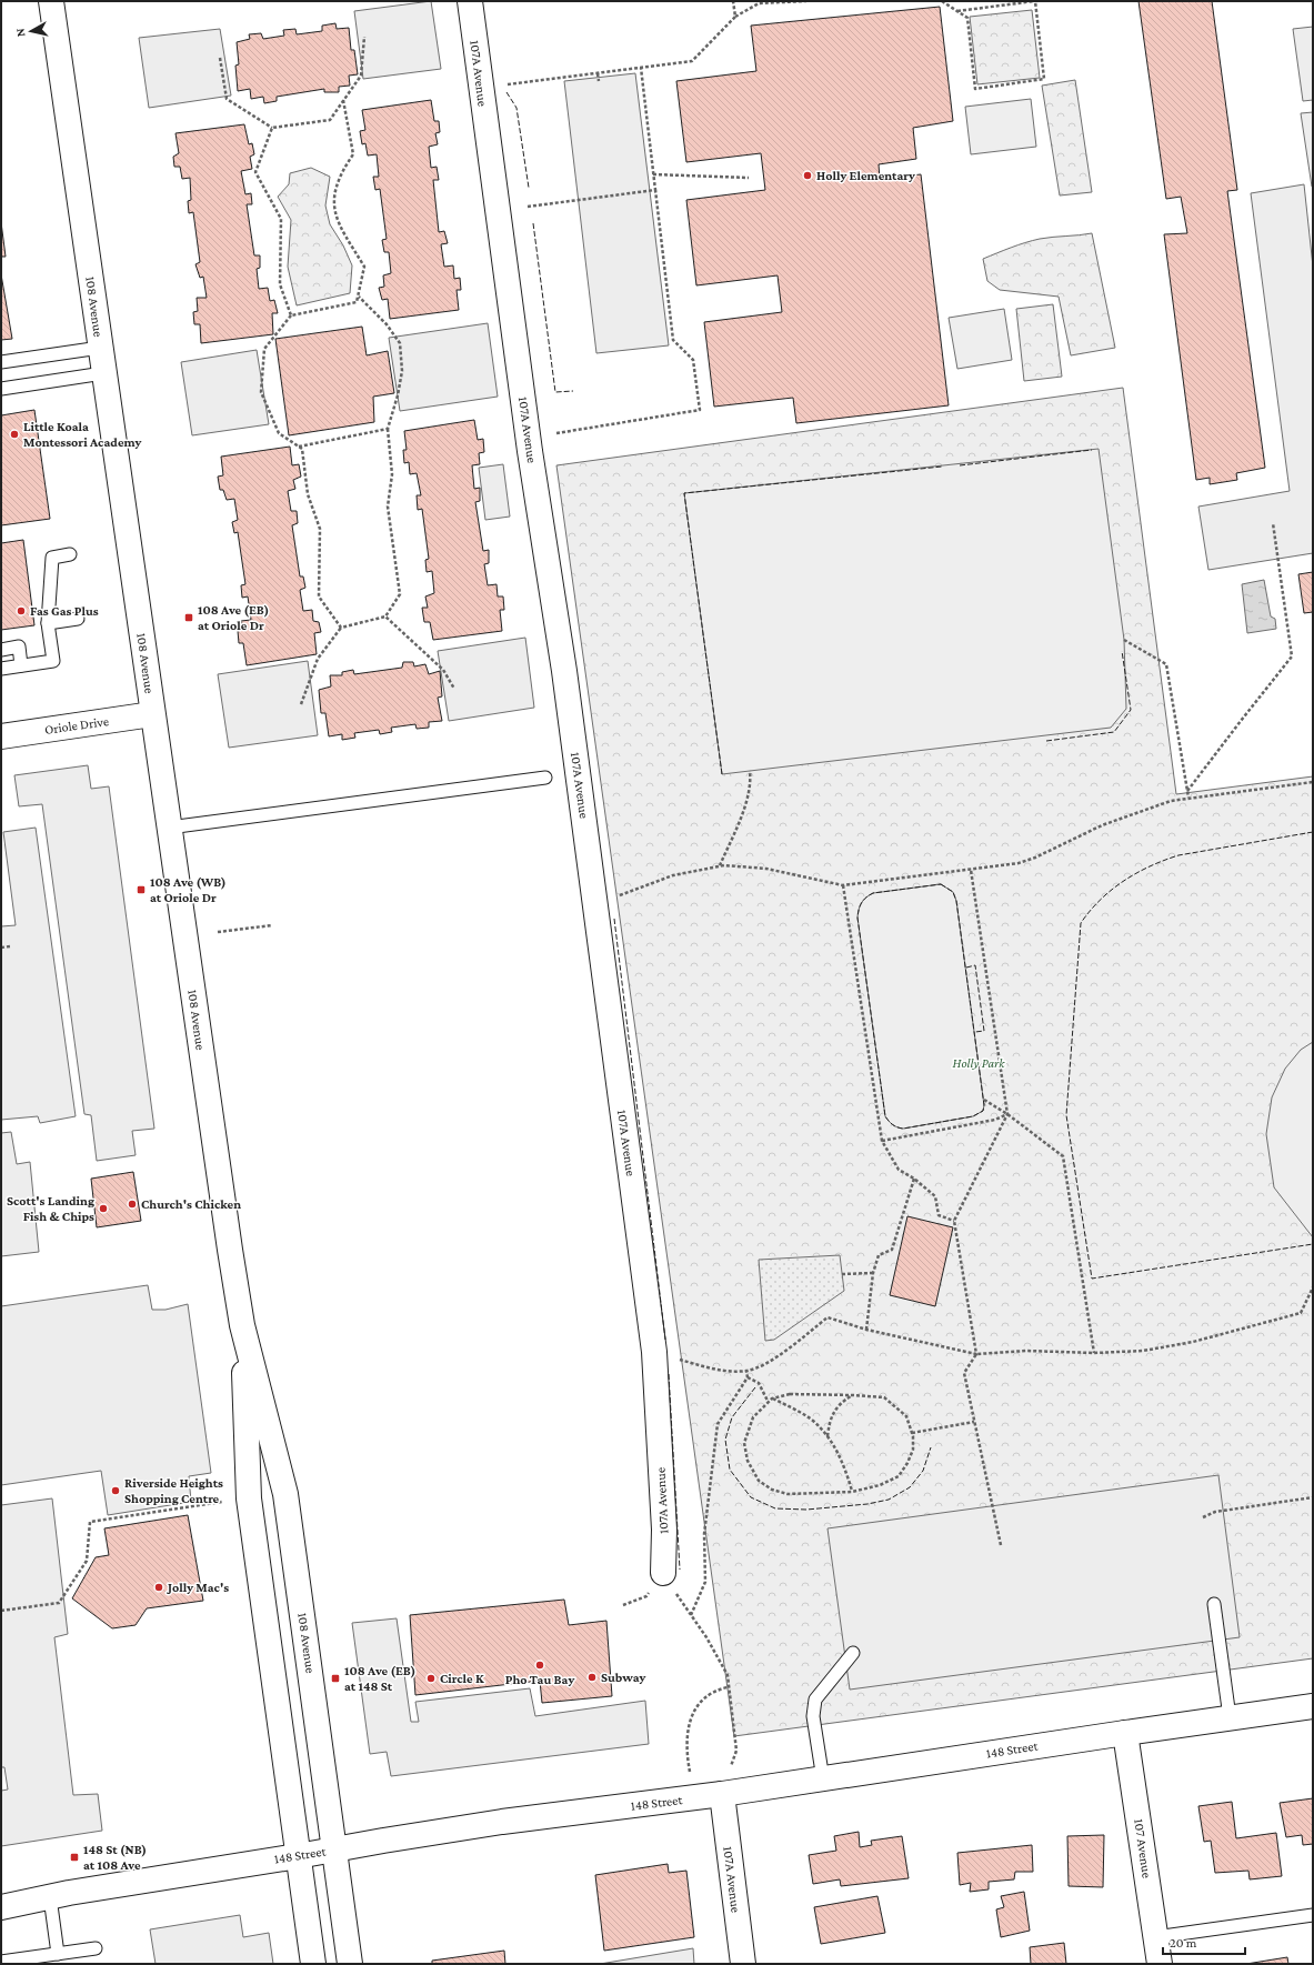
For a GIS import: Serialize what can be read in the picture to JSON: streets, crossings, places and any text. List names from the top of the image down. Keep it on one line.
{"streets":{"main road":["107A Avenue","108 Avenue","Oriole Drive","148 Street","107 Avenue"]},"crossings":[["107A Avenue","148 Street"],["108 Avenue","Oriole Drive"],["108 Avenue","148 Street"],["148 Street","107 Avenue"]],"parks":["Holly Park"],"places":{"other":["Holly Elementary","Little Koala Montessori Academy","Fas Gas Plus","Church's Chicken","Scott's Landing Fish & Chips","Riverside Heights Shopping Centre","Jolly Mac's","Pho Tau Bay","Subway","Circle K"],"transit":["108 Ave (EB) at Oriole Dr","108 Ave (WB) at Oriole Dr","108 Ave (EB) at 148 St","148 St (NB) at 108 Ave"]},"scale_bar":"20 m","north":"left"}
